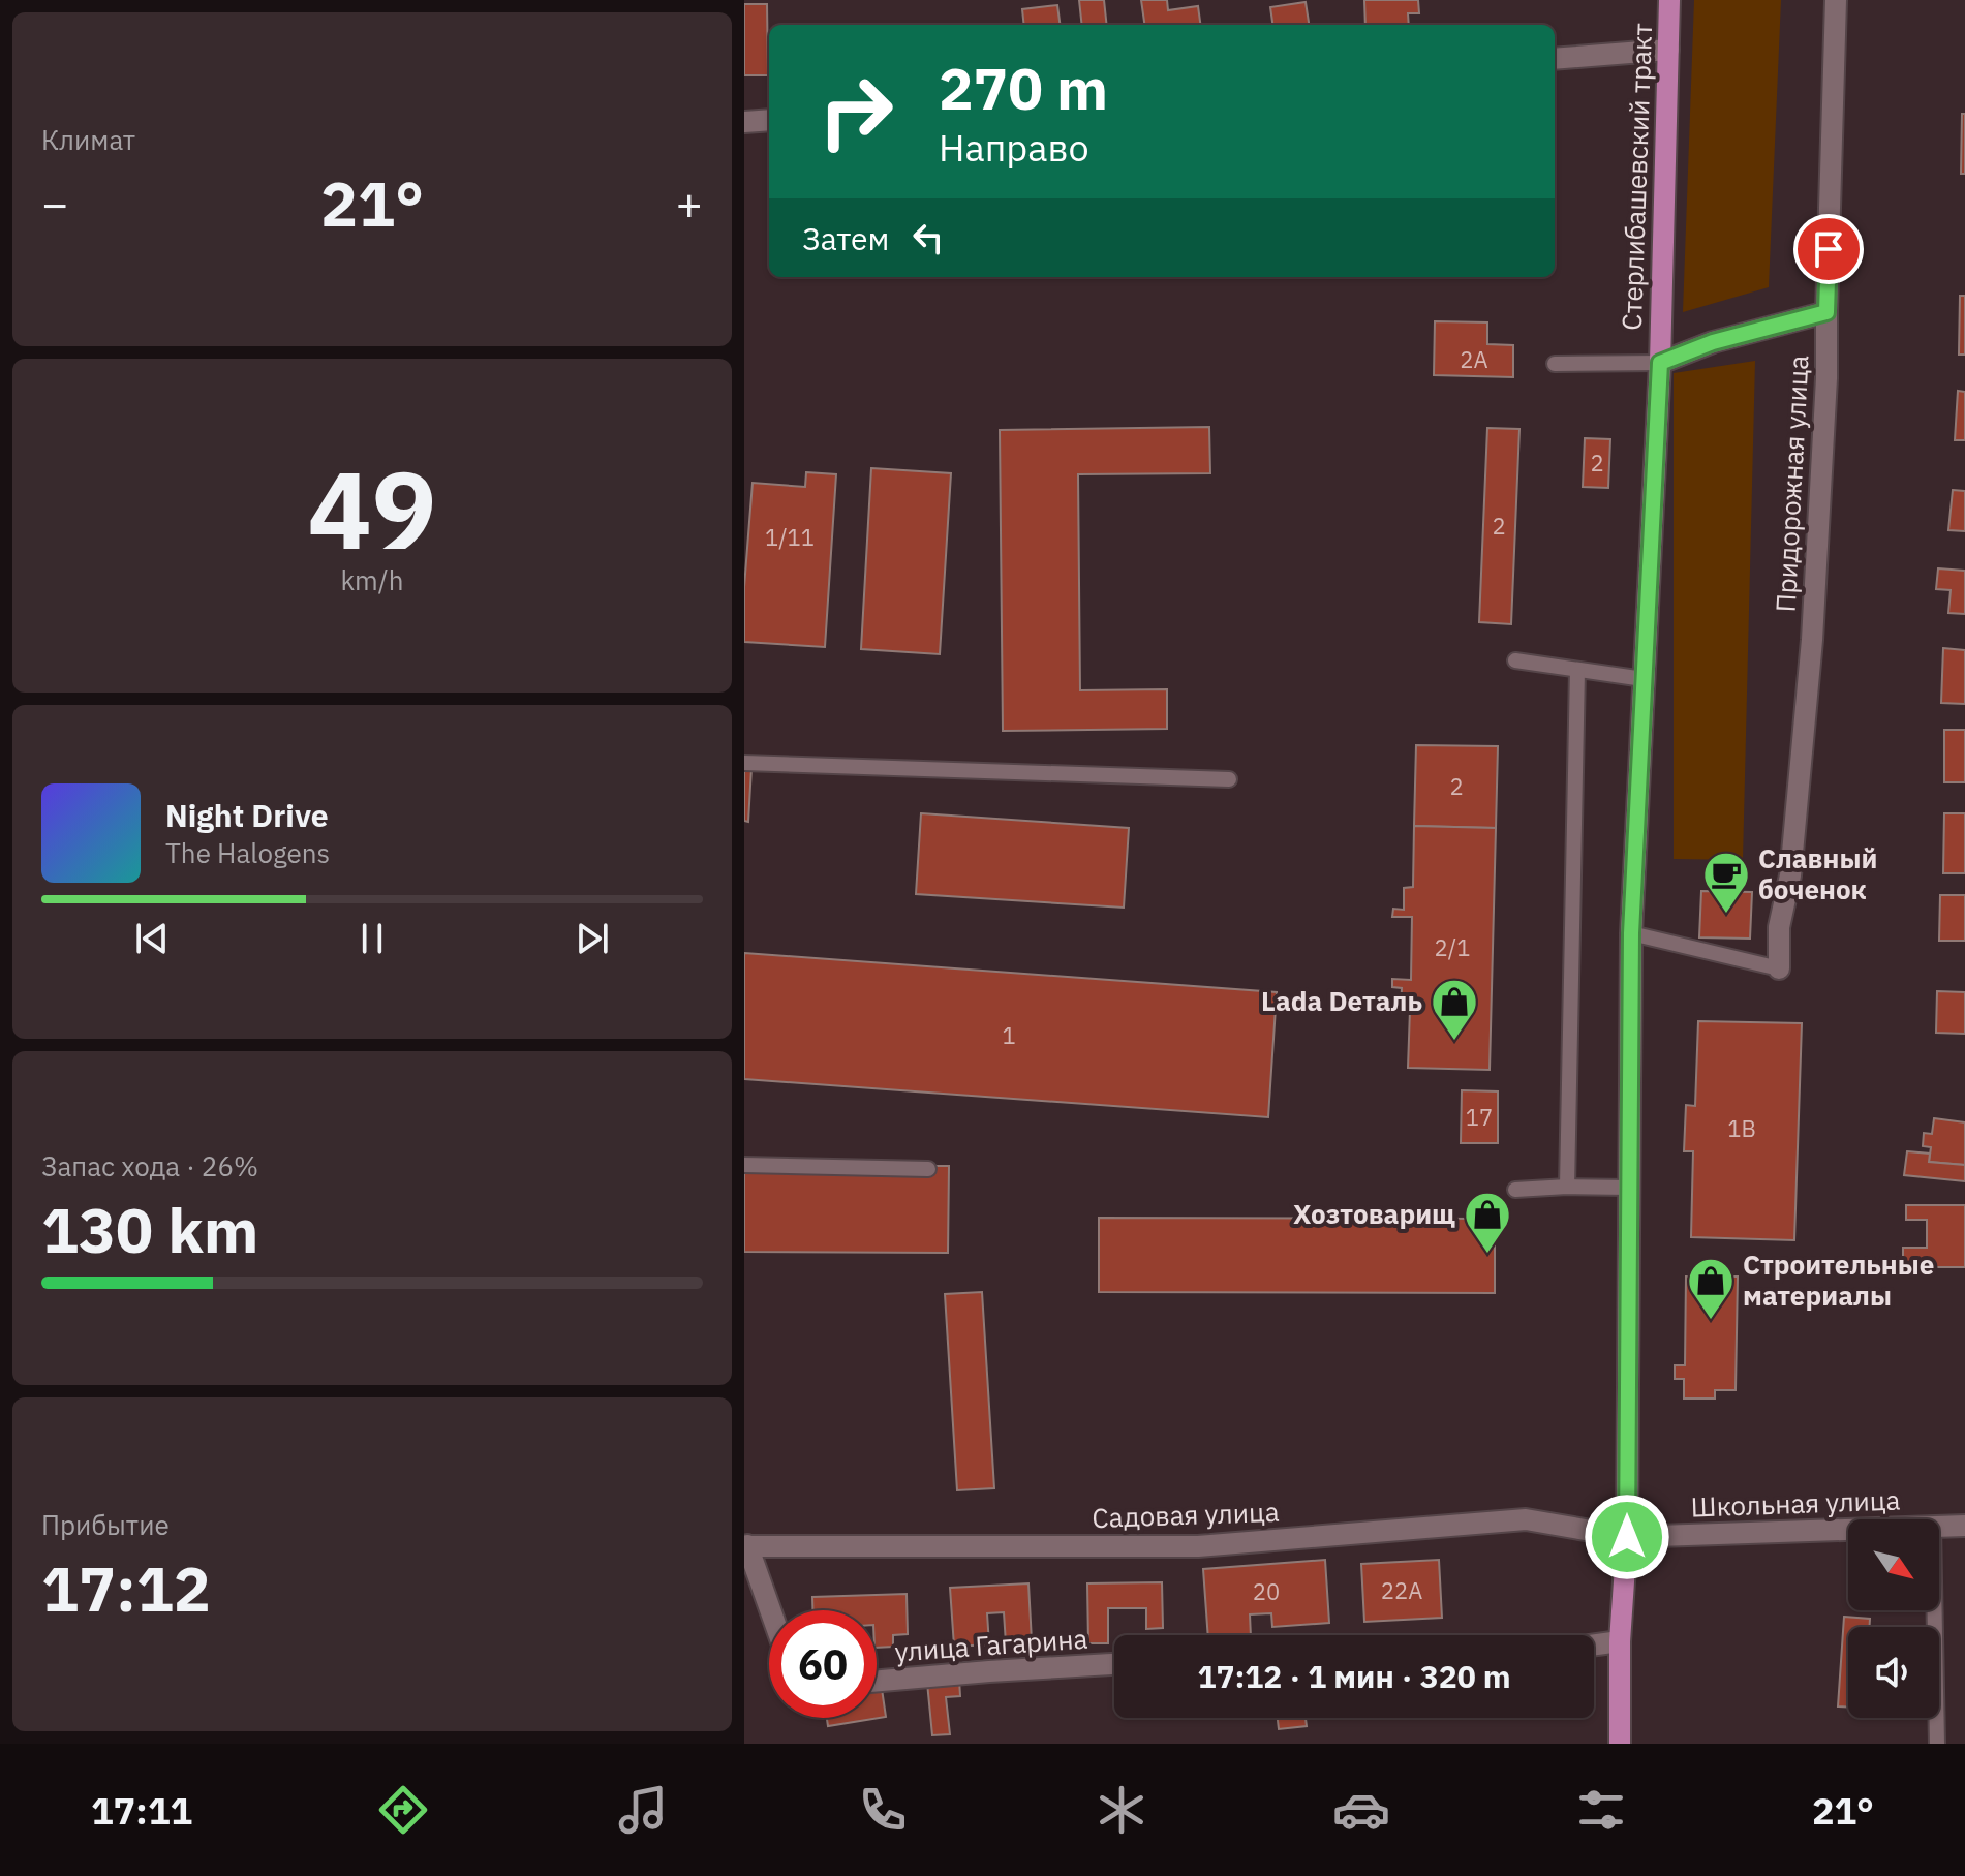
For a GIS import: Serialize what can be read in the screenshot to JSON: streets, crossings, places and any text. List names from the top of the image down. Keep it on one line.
{"streets":{"main road":["Стерлибашевский тракт"],"street":["Придорожная улица","Школьная улица","Садовая улица","улица Гагарина"]},"crossings":[["Стерлибашевский тракт","Школьная улица"],["Стерлибашевский тракт","Садовая улица"],["Школьная улица","Садовая улица"]],"places":{"cafe":["Славный боченок"],"shop":["Lada Dеталь","Хозтоварищ","Строительные материалы"]},"house_numbers":["2А","2","2","1/11","2","2/1","1","17","1В","22А","20"],"north":"bottom right","page":{"tile":["Климат",["49","km/h"],["Запас хода · 26%","130 km"],["Прибытие","17:12"]],"turn":["270 m","Направо"],"heat":["−","21°","+"],"then":"Затем","song":["Night Drive","The Halogens"],"limit":"60","trip":"17:12 · 1 мин · 320 m","tabs":["17:11","21°"]}}
